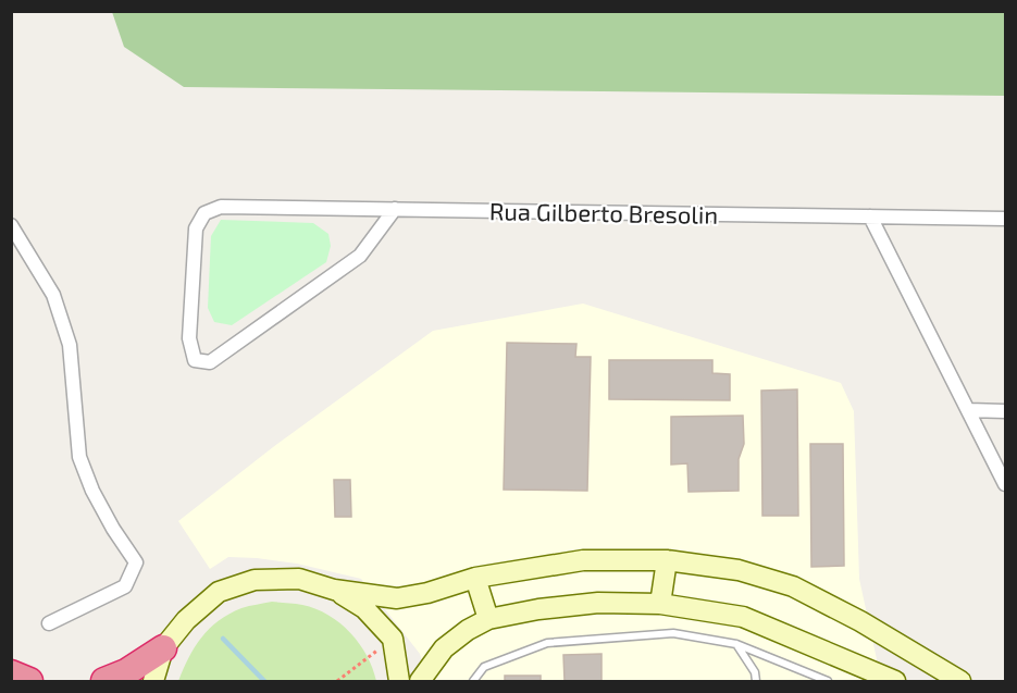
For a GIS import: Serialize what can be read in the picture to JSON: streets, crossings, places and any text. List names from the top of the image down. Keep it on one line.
{"streets":{"street":["Rua Gilberto Bresolin"]}}
